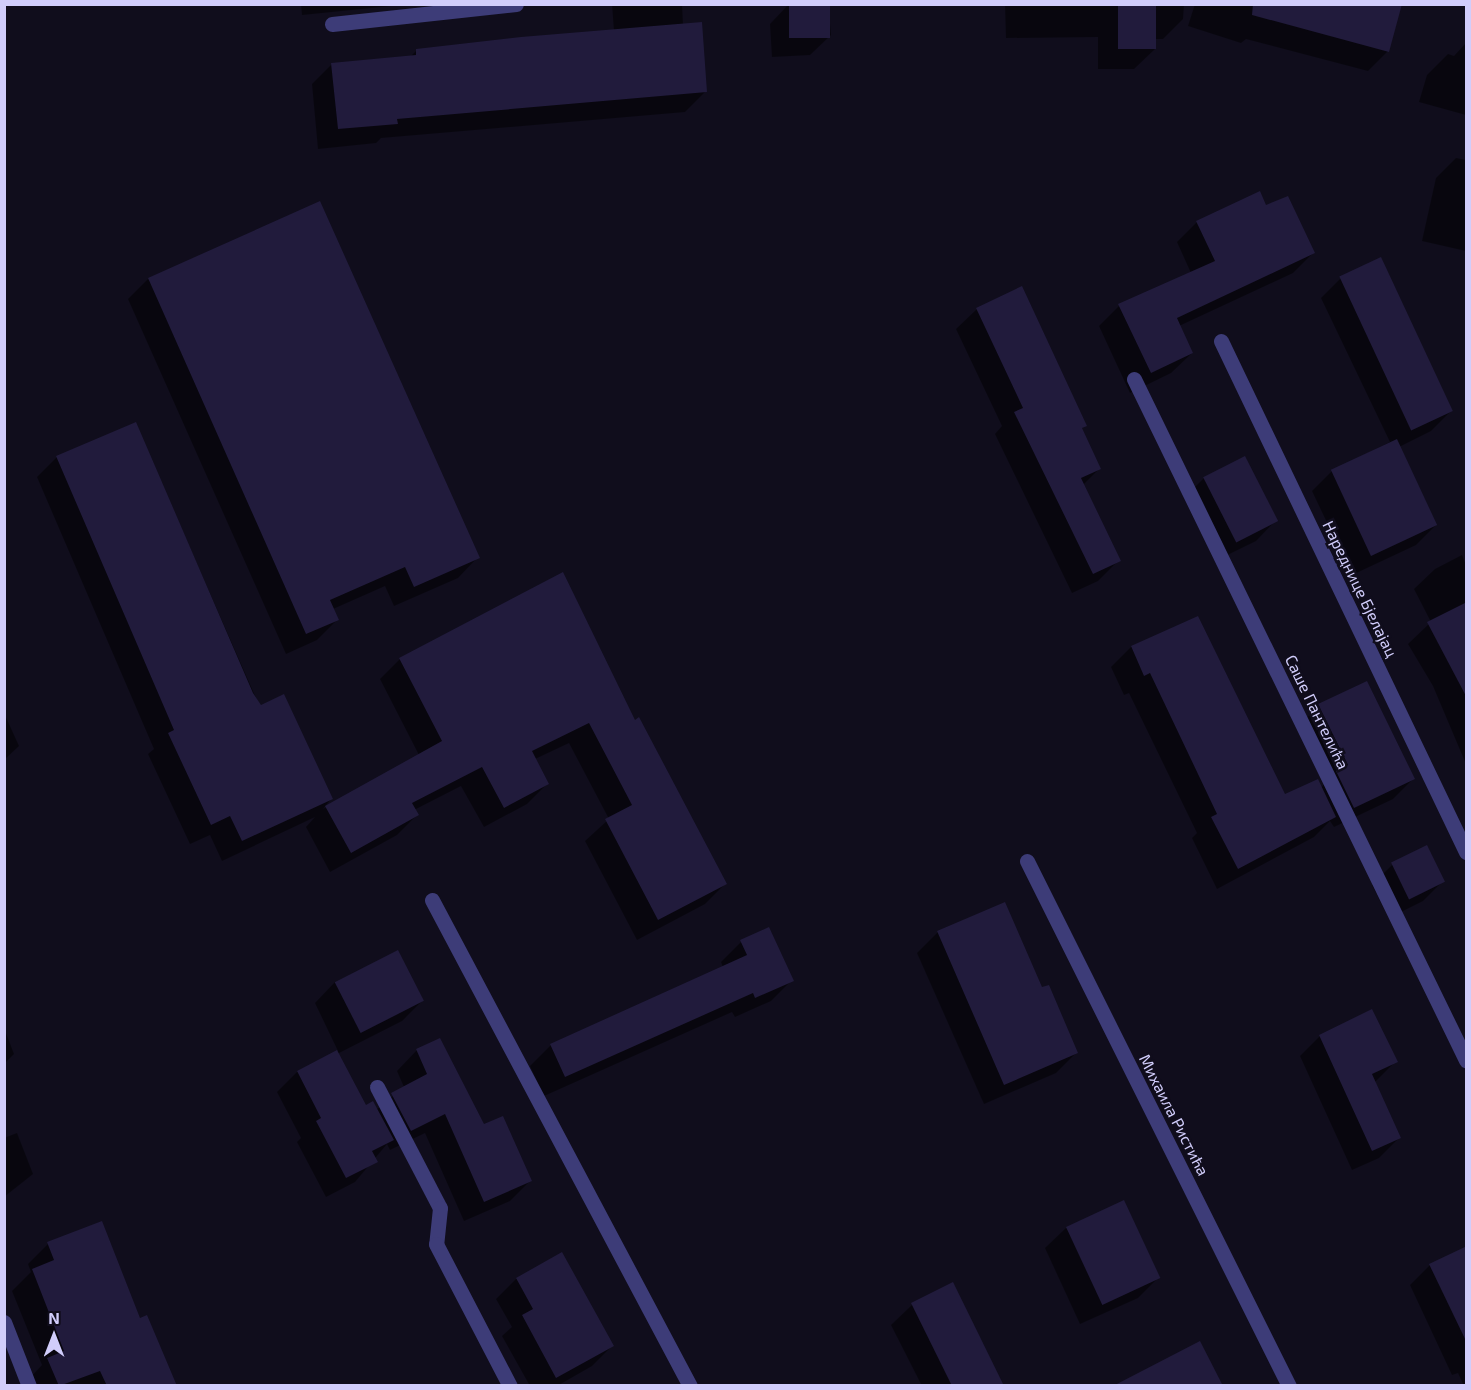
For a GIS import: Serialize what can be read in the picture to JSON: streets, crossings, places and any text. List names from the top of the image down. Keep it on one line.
{"streets":{"street":["Нареднице Бјелајац","Саше Пантелића","Михаила Ристића"]},"north":"top"}
